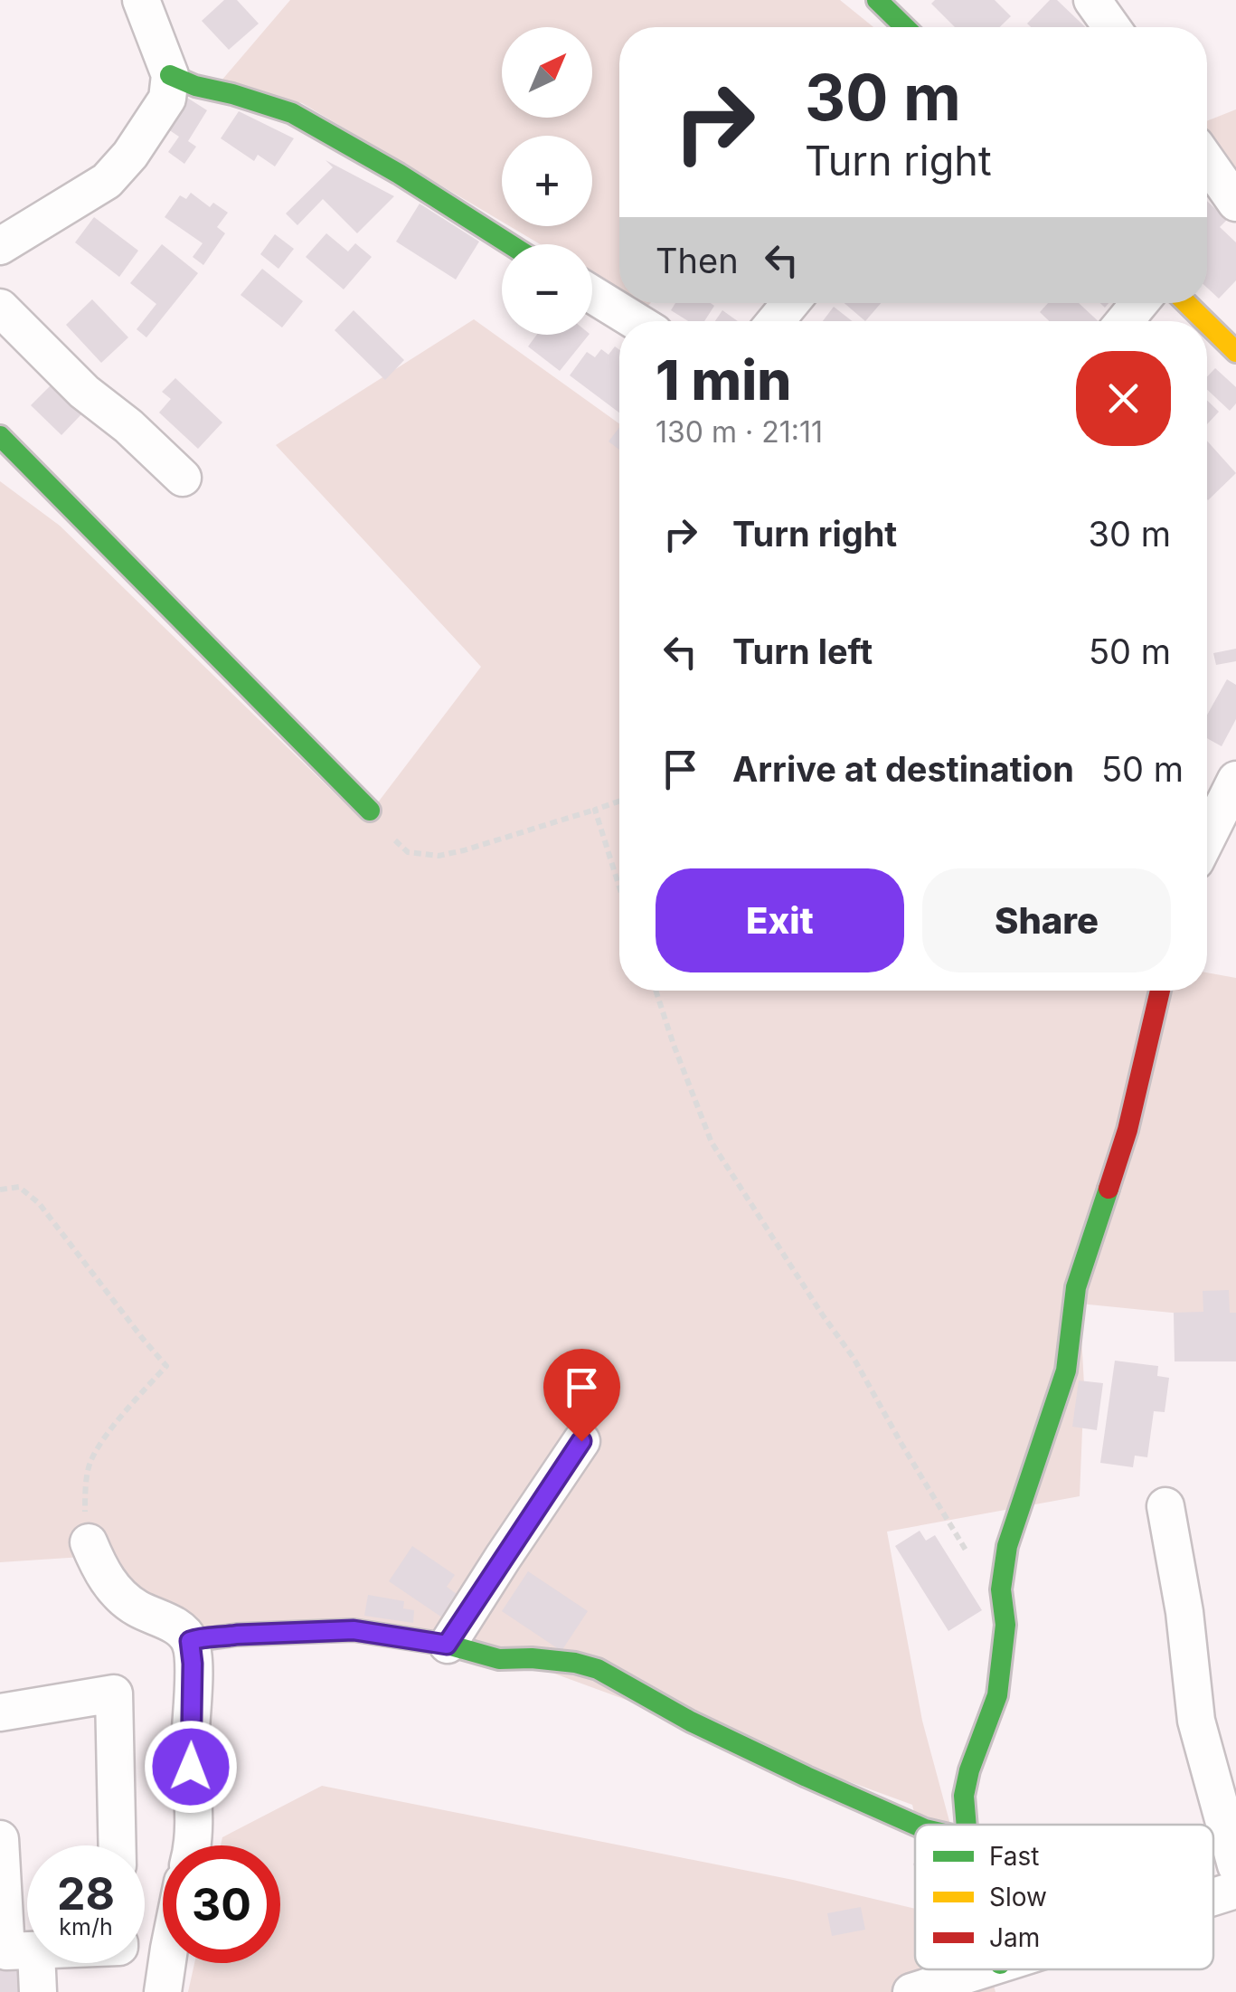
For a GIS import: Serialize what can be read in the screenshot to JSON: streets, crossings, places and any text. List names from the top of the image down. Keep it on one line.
{"legend":["Fast","Slow","Jam"],"north":"top right","page":{"map_buttons":["+","−"],"turn":["30 m","Turn right"],"then":"Then","heading":["1 min","130 m · 21:11"],"list":[{"name":"Turn right","value":"30 m"},{"name":"Turn left","value":"50 m"},{"name":"Arrive at destination","value":"50 m"}],"buttons":["Exit","Share"],"speed":"28 km/h","limit":"30"}}
